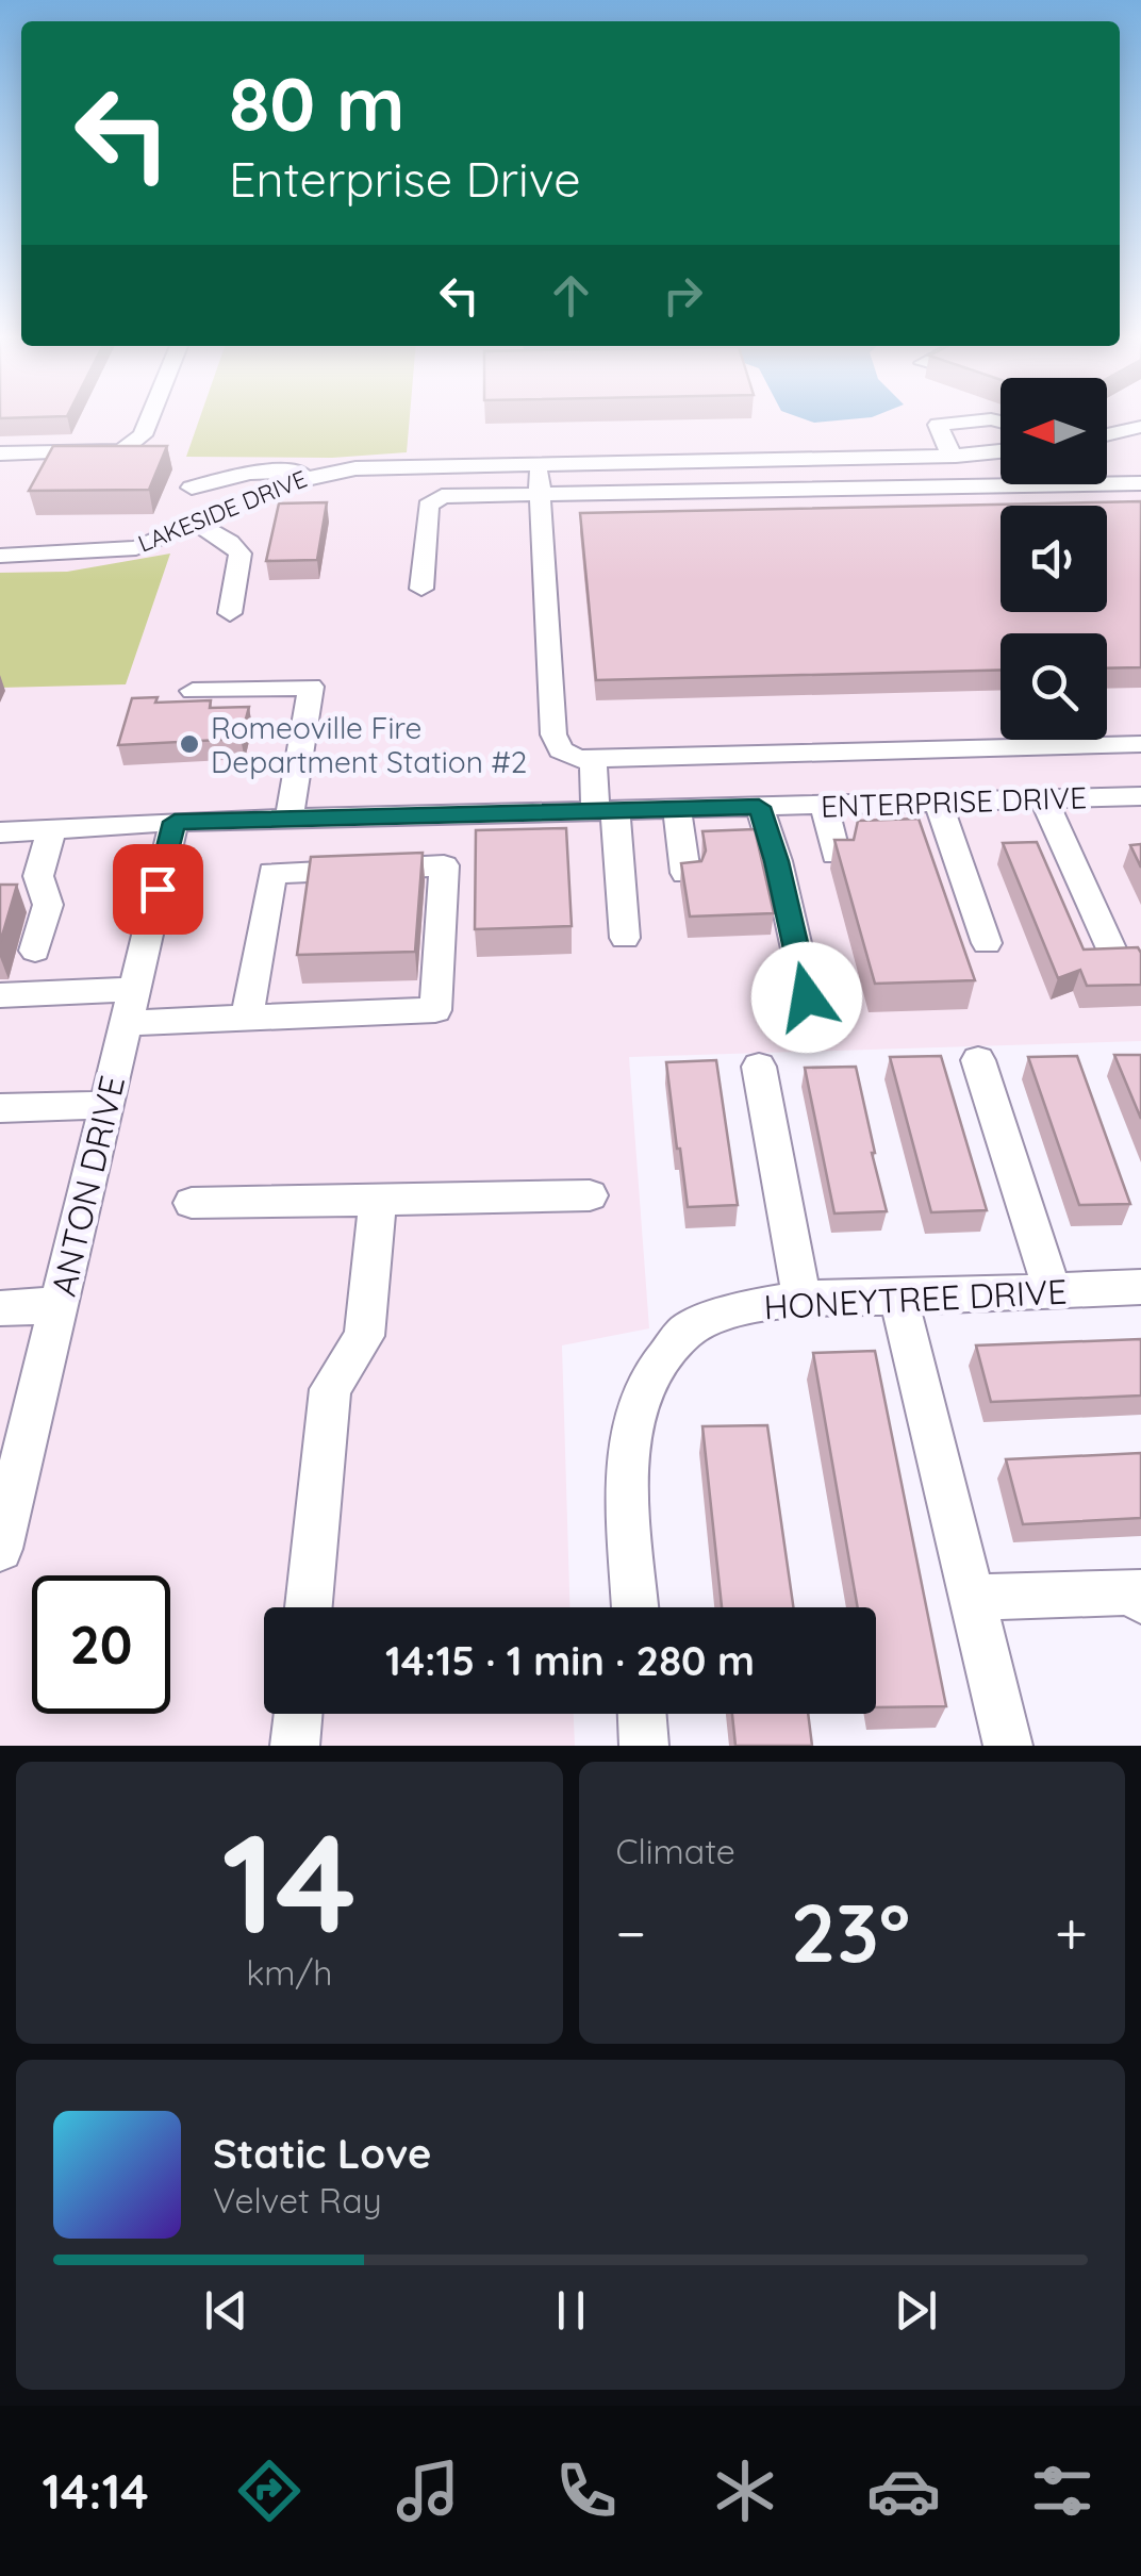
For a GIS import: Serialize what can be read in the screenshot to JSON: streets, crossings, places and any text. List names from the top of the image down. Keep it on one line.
{"streets":{"street":["LAKESIDE DRIVE","ENTERPRISE DRIVE","ANTON DRIVE","HONEYTREE DRIVE"]},"crossings":[["ENTERPRISE DRIVE","ANTON DRIVE"]],"places":["Romeoville Fire Department Station #2"],"north":"left","page":{"turn":["80 m","Enterprise Drive"],"limit":"20","trip":"14:15 · 1 min · 280 m","tile":[["14","km/h"],"Climate"],"heat":["−","23°","+"],"song":["Static Love","Velvet Ray"],"tabs":"14:14"}}
